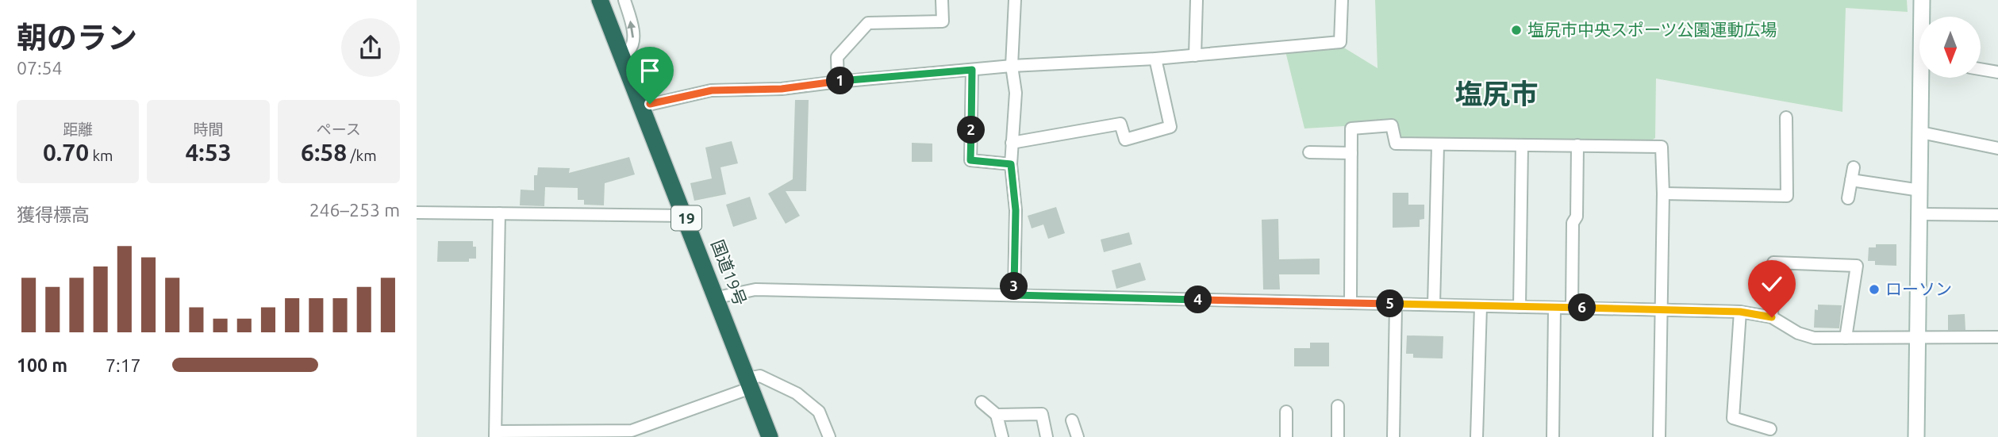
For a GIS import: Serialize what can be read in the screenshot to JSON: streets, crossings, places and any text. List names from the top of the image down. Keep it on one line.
{"streets":{"highway":["19","国道19号"]},"districts":["塩尻市"],"places":["塩尻市中央スポーツ公園運動広場","ローソン"],"north":"bottom","page":{"heading":["朝のラン","07:54"],"pins":["1","2","3","4","5","6"],"stats":[["距離","0.70 km"],["時間","4:53"],["ペース","6:58 /km"]],"chart":["獲得標高","246–253 m"],"list":[{"name":"100 m","note":"7:17"}]}}
